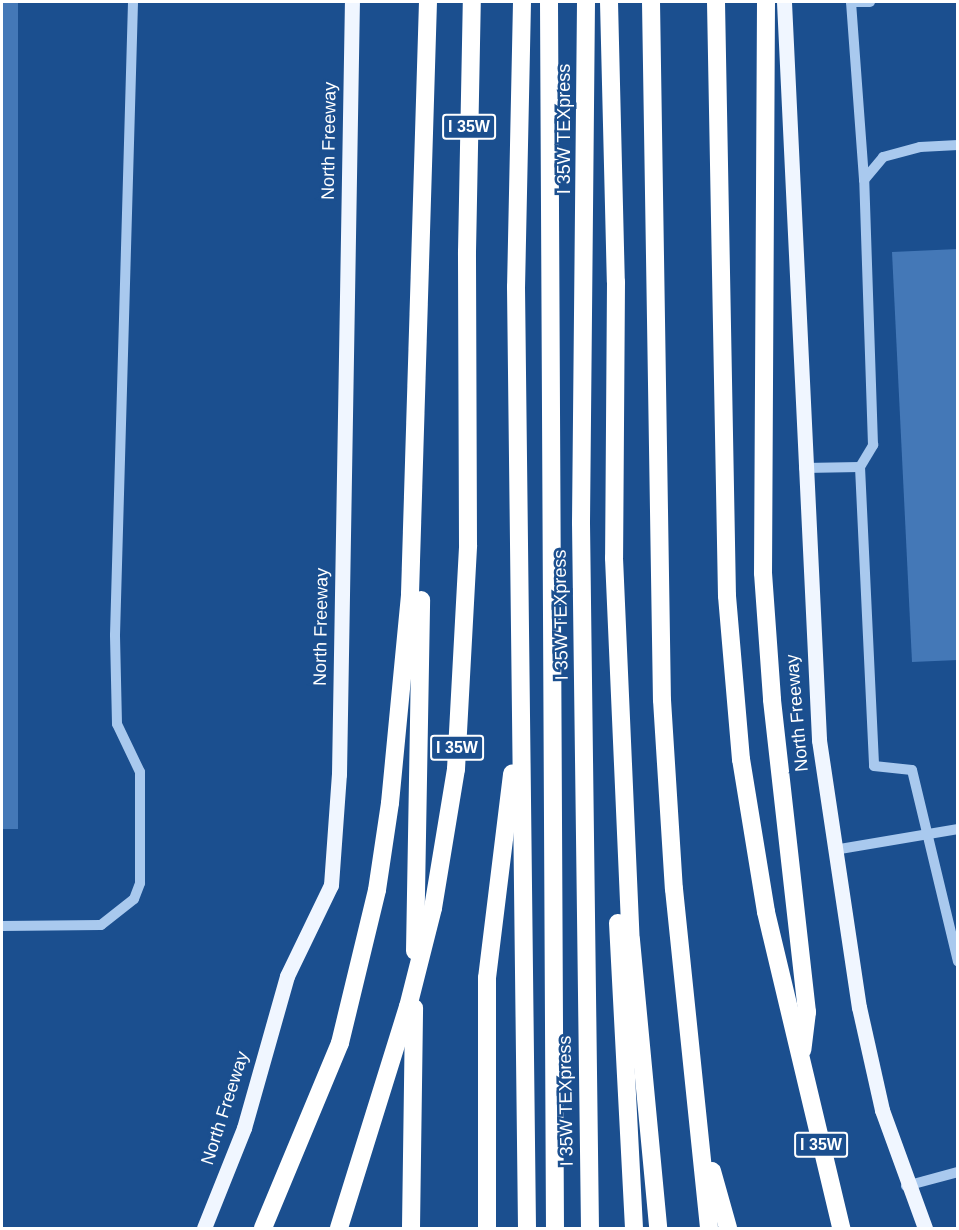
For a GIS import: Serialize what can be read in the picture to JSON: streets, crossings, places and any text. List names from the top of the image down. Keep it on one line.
{"streets":{"highway":["I 35W","I 35W TEXpress"],"main road":["North Freeway"]}}
